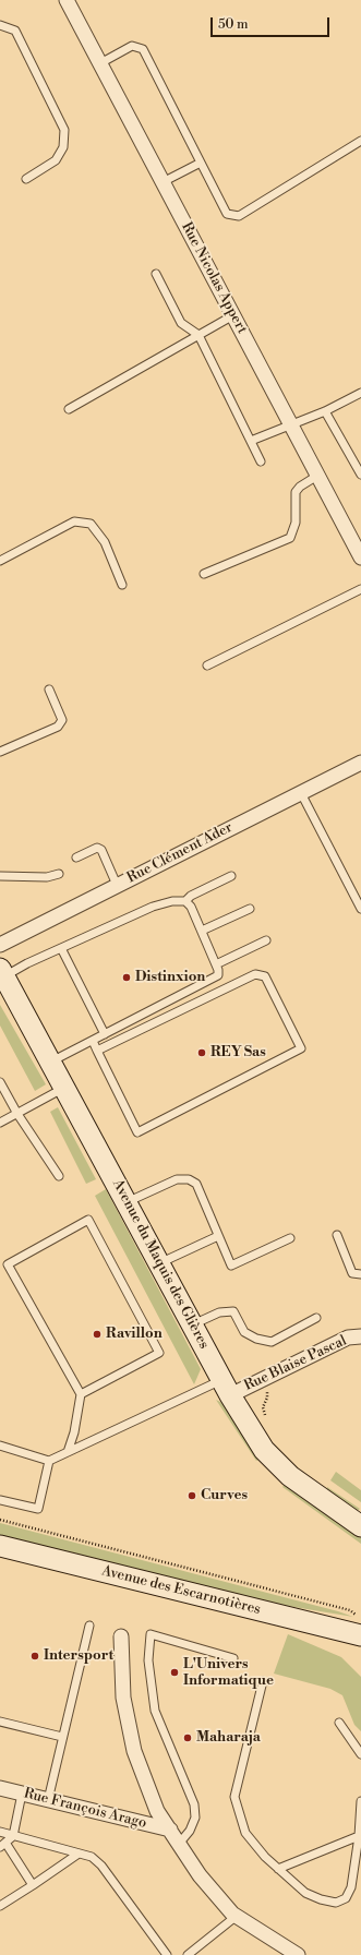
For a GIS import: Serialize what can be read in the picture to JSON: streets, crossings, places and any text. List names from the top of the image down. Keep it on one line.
{"streets":{"main road":["Avenue du Maquis des Glières","Avenue des Escarnotières"],"street":["Rue Nicolas Appert","Rue Clément Ader","Rue Blaise Pascal","Rue François Arago"]},"crossings":[["Avenue du Maquis des Glières","Rue Blaise Pascal"]],"places":["Distinxion","REY Sas","Ravillon","Curves","Intersport","L'Univers Informatique","Maharaja"],"scale_bar":"50 m"}
